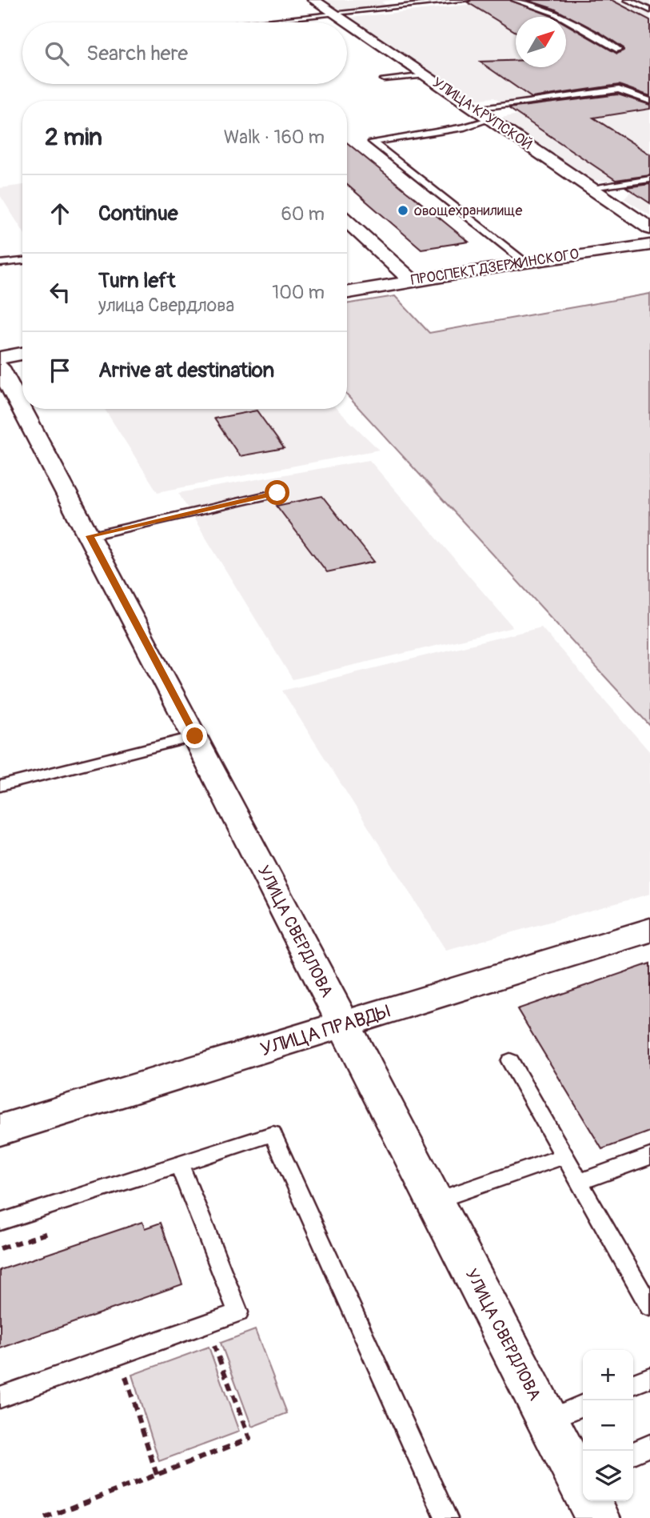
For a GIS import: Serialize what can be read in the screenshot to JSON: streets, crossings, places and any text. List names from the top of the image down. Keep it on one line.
{"streets":{"street":["УЛИЦА КРУПСКОЙ","ПРОСПЕКТ ДЗЕРЖИНСКОГО","УЛИЦА СВЕРДЛОВА","УЛИЦА ПРАВДЫ"]},"crossings":[["УЛИЦА СВЕРДЛОВА","УЛИЦА ПРАВДЫ"]],"places":["овощехранилище"],"north":"top right","page":{"search":"Search here","heading":["2 min","Walk · 160 m"],"list":[["Continue","60 m"],["Turn left","улица Свердлова","100 m"],"Arrive at destination"],"map_buttons":["+","−"]}}
